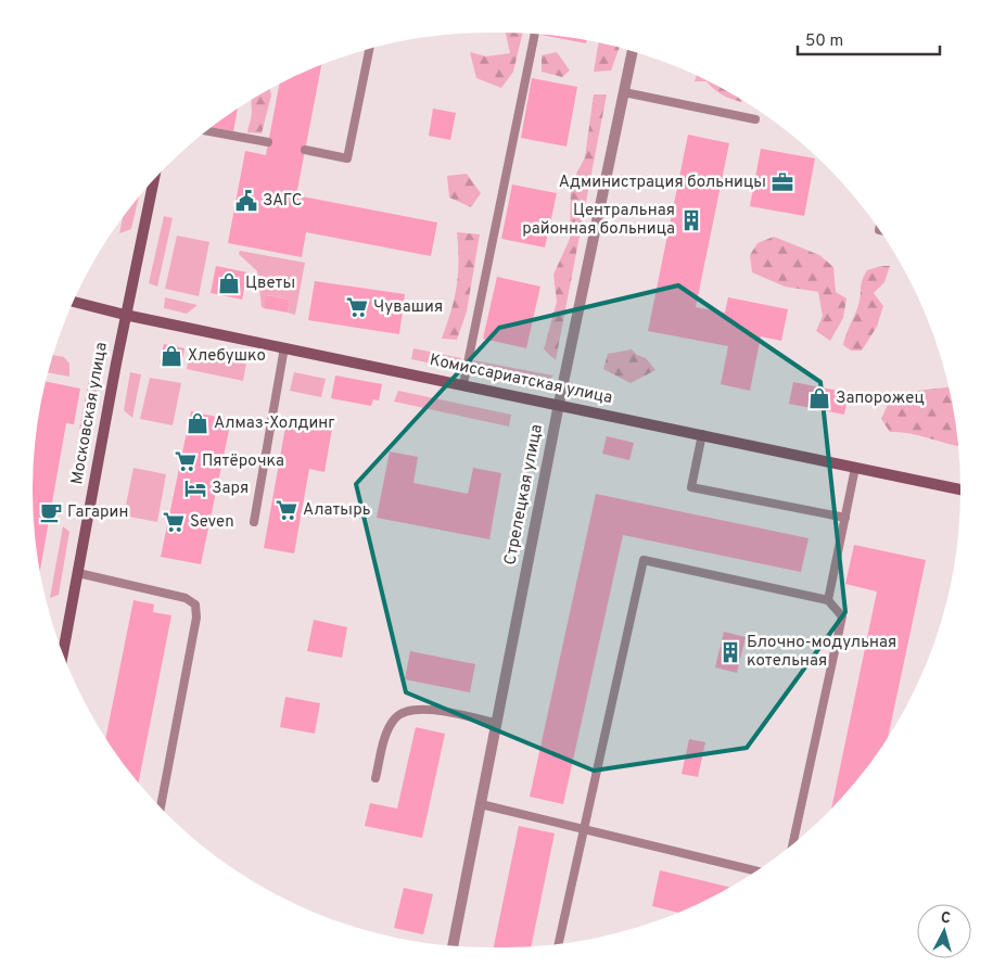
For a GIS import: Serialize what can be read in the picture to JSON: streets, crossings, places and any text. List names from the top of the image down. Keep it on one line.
{"streets":{"street":["Комиссариатская улица","Московская улица","Стрелецкая улица"]},"crossings":[["Комиссариатская улица","Московская улица"],["Комиссариатская улица","Стрелецкая улица"]],"places":{"office":["Администрация больницы"],"public building":["ЗАГС"],"building":["Центральная районная больница","Блочно-модульная котельная"],"shop":["Цветы","Хлебушко","Запорожец","Алмаз-Холдинг"],"supermarket":["Чувашия","Пятёрочка","Алатырь","Seven"],"hotel":["Заря"],"cafe":["Гагарин"]},"scale_bar":"50 m","north":"top"}
